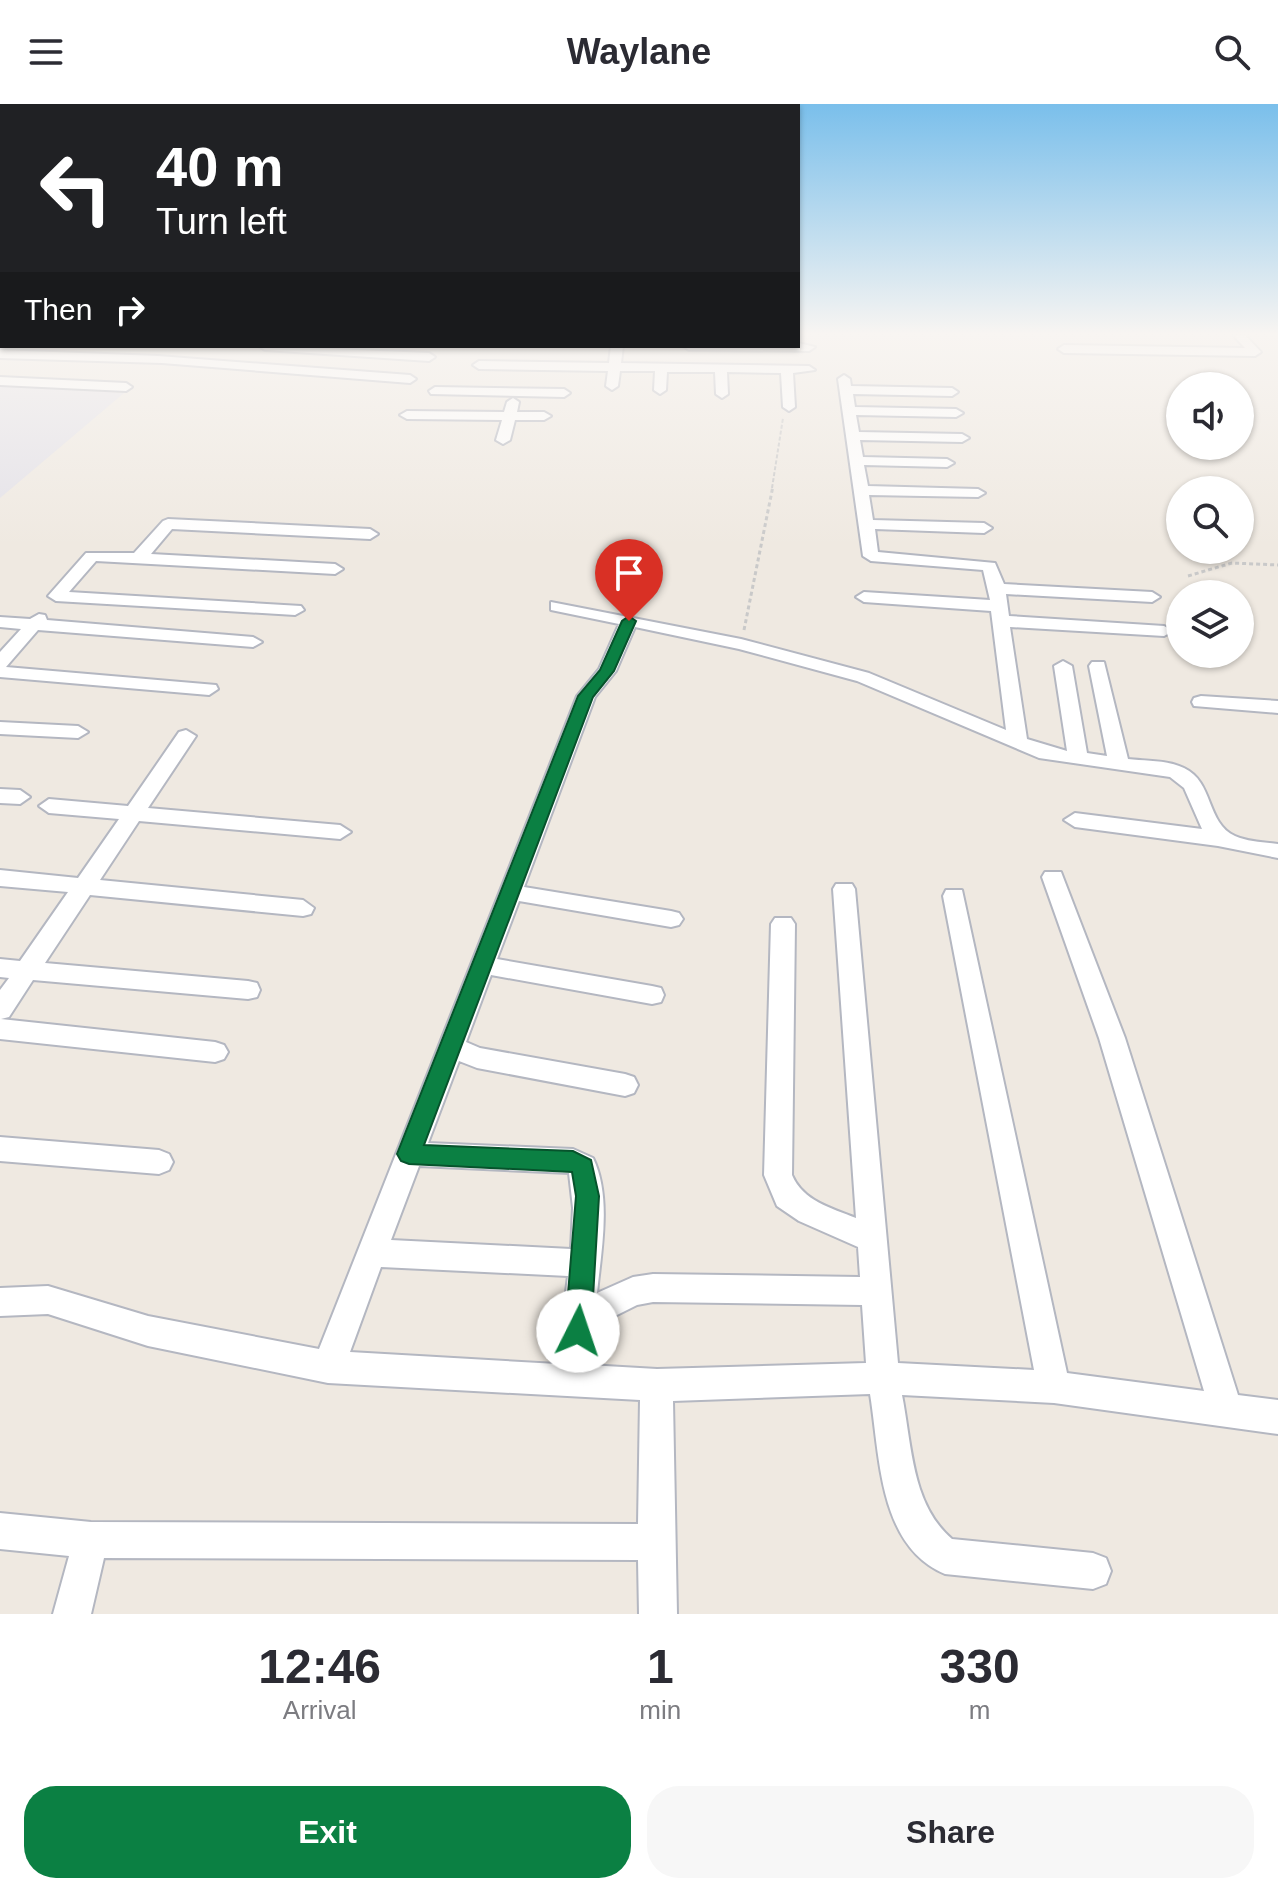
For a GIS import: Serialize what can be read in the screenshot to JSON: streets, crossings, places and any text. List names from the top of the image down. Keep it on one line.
{"page":{"header":"Waylane","turn":["40 m","Turn left"],"then":"Then","eta":["12:46","Arrival","1","min","330","m"],"buttons":["Exit","Share"]}}
